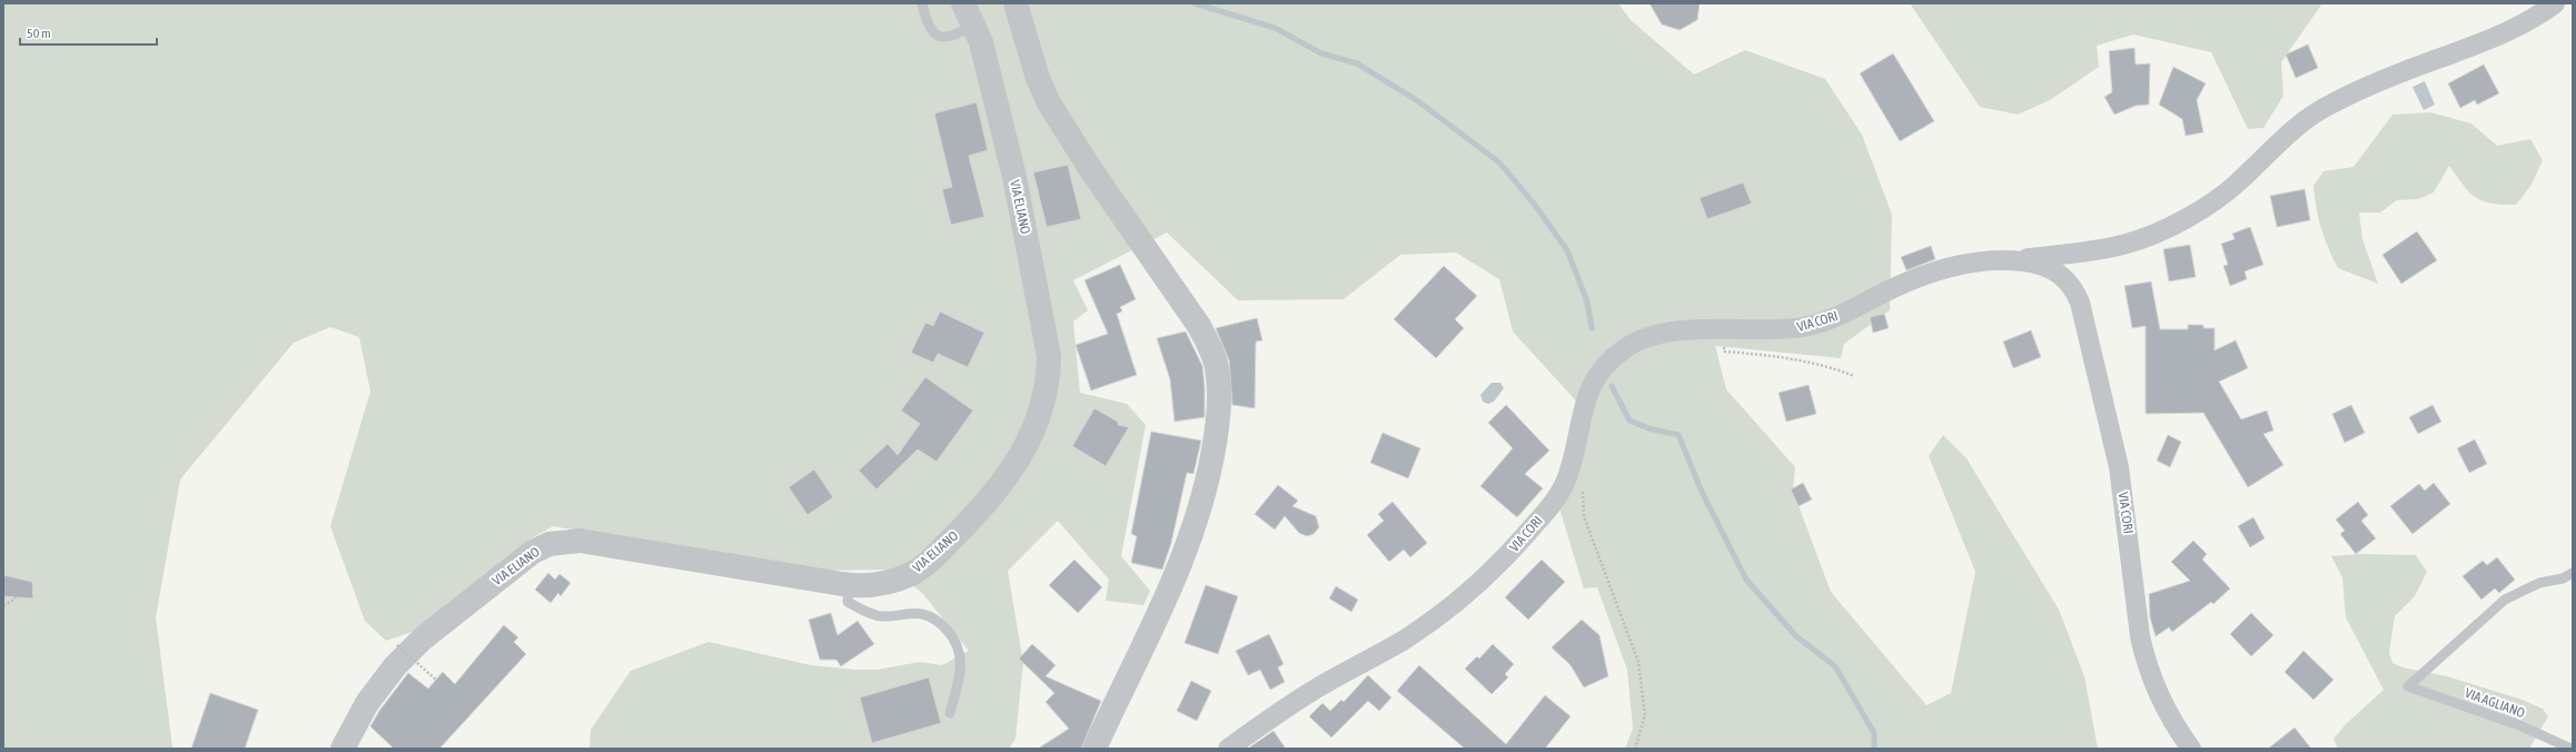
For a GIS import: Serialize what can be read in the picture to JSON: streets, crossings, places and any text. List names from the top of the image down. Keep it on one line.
{"streets":{"street":["VIA ELIANO","VIA CORI"],"lane":["VIA AGLIANO"]},"scale_bar":"50 m"}
